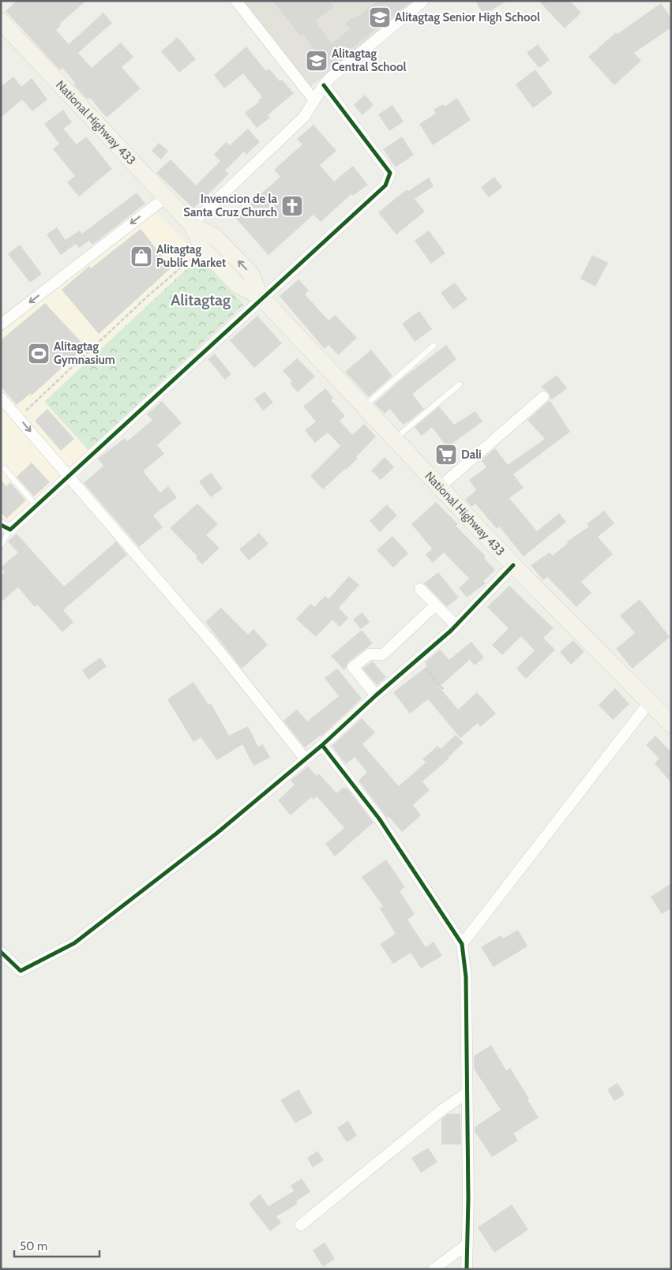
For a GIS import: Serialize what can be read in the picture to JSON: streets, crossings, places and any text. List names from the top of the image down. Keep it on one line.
{"streets":{"main road":["National Highway 433"]},"districts":["Alitagtag"],"places":{"school or university":["Alitagtag Senior High School","Alitagtag Central School"],"church":["Invencion de la Santa Cruz Church"],"shop":["Alitagtag Public Market"],"sports":["Alitagtag Gymnasium"],"supermarket":["Dali"]},"scale_bar":"50 m"}
